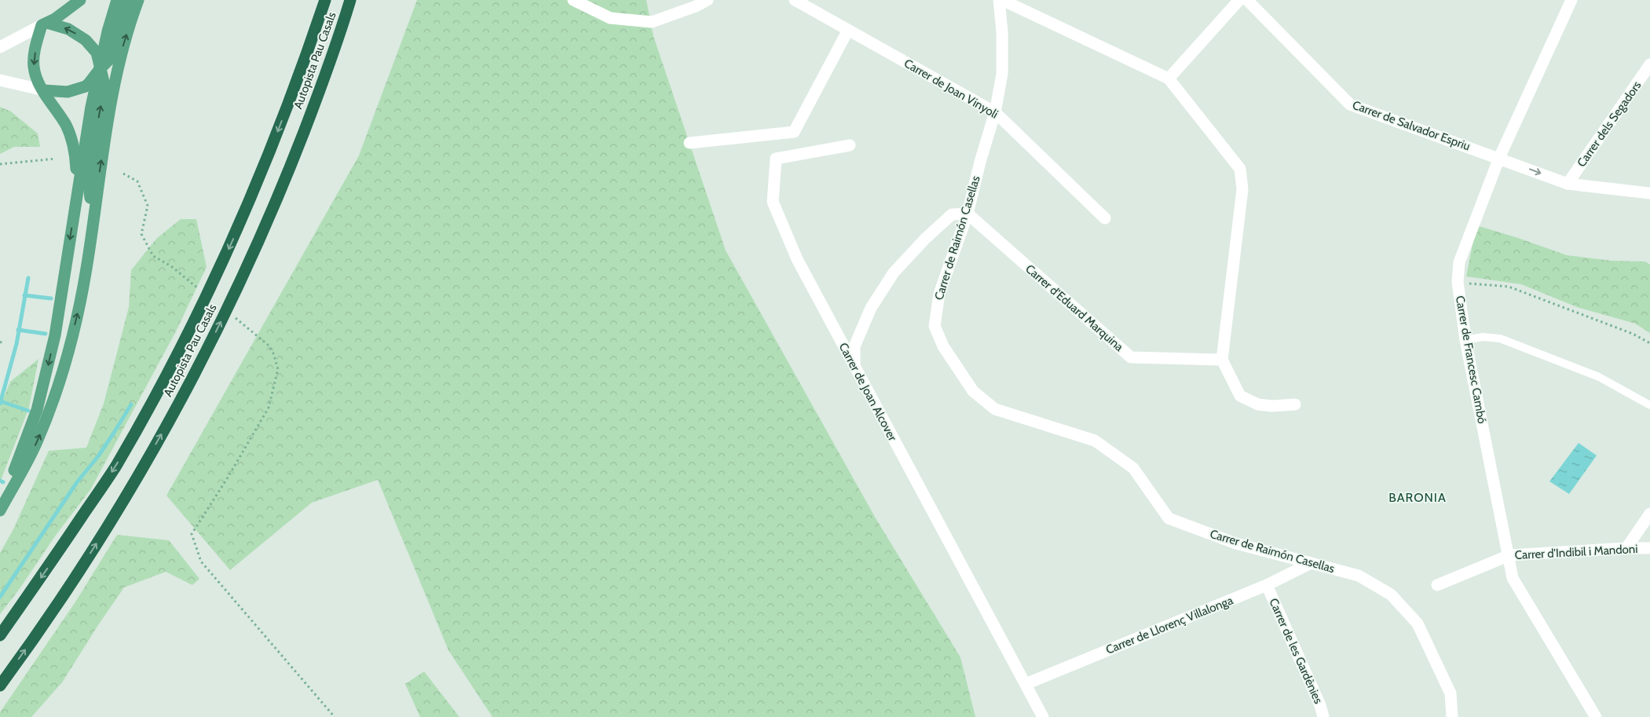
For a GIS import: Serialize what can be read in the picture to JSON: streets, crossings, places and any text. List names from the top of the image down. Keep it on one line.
{"streets":{"highway":["Autopista Pau Casals"],"street":["Carrer de Joan Vinyoli","Carrer dels Segadors","Carrer de Salvador Espriu","Carrer de Raimón Casellas","Carrer d'Eduard Marquina","Carrer de Francesc Cambó","Carrer de Joan Alcover","Carrer d'Indibil i Mandoni","Carrer de Llorenç Villalonga","Carrer de les Gardènies"]},"crossings":[["Carrer de Joan Vinyoli","Carrer de Raimón Casellas"],["Carrer dels Segadors","Carrer de Salvador Espriu"],["Carrer de Salvador Espriu","Carrer de Francesc Cambó"],["Carrer de Raimón Casellas","Carrer d'Eduard Marquina"],["Carrer de Raimón Casellas","Carrer de Llorenç Villalonga"],["Carrer de Francesc Cambó","Carrer d'Indibil i Mandoni"],["Carrer de Joan Alcover","Carrer de Llorenç Villalonga"],["Carrer de Llorenç Villalonga","Carrer de les Gardènies"]],"districts":["BARONIA"]}
